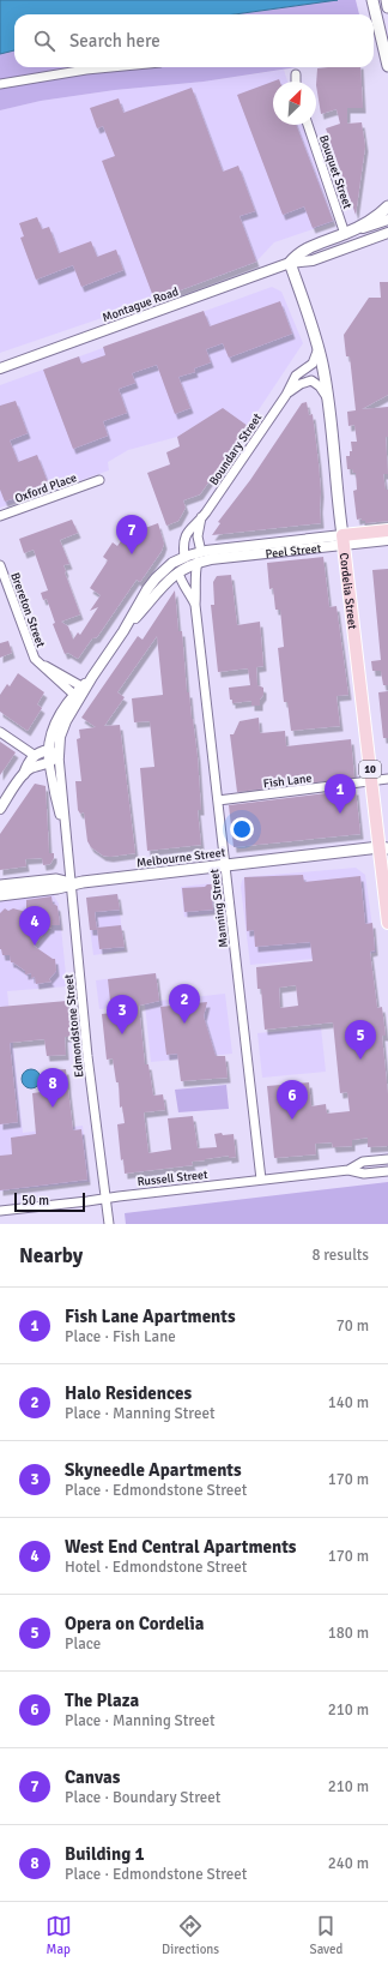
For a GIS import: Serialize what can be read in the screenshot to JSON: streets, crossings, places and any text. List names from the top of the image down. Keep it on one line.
{"streets":{"main road":["Montague Road","Peel Street","Cordelia Street","10","Melbourne Street"],"street":["Bouquet Street","Boundary Street","Oxford Place","Brereton Street","Fish Lane","Manning Street","Edmondstone Street","Russell Street"]},"crossings":[["Bouquet Street","Montague Road"],["Montague Road","Cordelia Street"],["Boundary Street","Cordelia Street"],["Peel Street","Cordelia Street"],["Peel Street","Manning Street"],["Cordelia Street","Fish Lane"],["Cordelia Street","Melbourne Street"],["Fish Lane","Manning Street"],["Melbourne Street","Manning Street"],["Melbourne Street","Edmondstone Street"],["Manning Street","Russell Street"],["Edmondstone Street","Russell Street"]],"scale_bar":"50 m","north":"top right","page":{"search":"Search here","pins":["7","1","4","2","3","5","8","6"],"scale":"50 m","heading":["Nearby","8 results"],"list":[{"mark":"1","name":"Fish Lane Apartments","note":"Place · Fish Lane","value":"70 m"},{"mark":"2","name":"Halo Residences","note":"Place · Manning Street","value":"140 m"},{"mark":"3","name":"Skyneedle Apartments","note":"Place · Edmondstone Street","value":"170 m"},{"mark":"4","name":"West End Central Apartments","note":"Hotel · Edmondstone Street","value":"170 m"},{"mark":"5","name":"Opera on Cordelia","note":"Place","value":"180 m"},{"mark":"6","name":"The Plaza","note":"Place · Manning Street","value":"210 m"},{"mark":"7","name":"Canvas","note":"Place · Boundary Street","value":"210 m"},{"mark":"8","name":"Building 1","note":"Place · Edmondstone Street","value":"240 m"}],"nav":["Map","Directions","Saved"]}}
